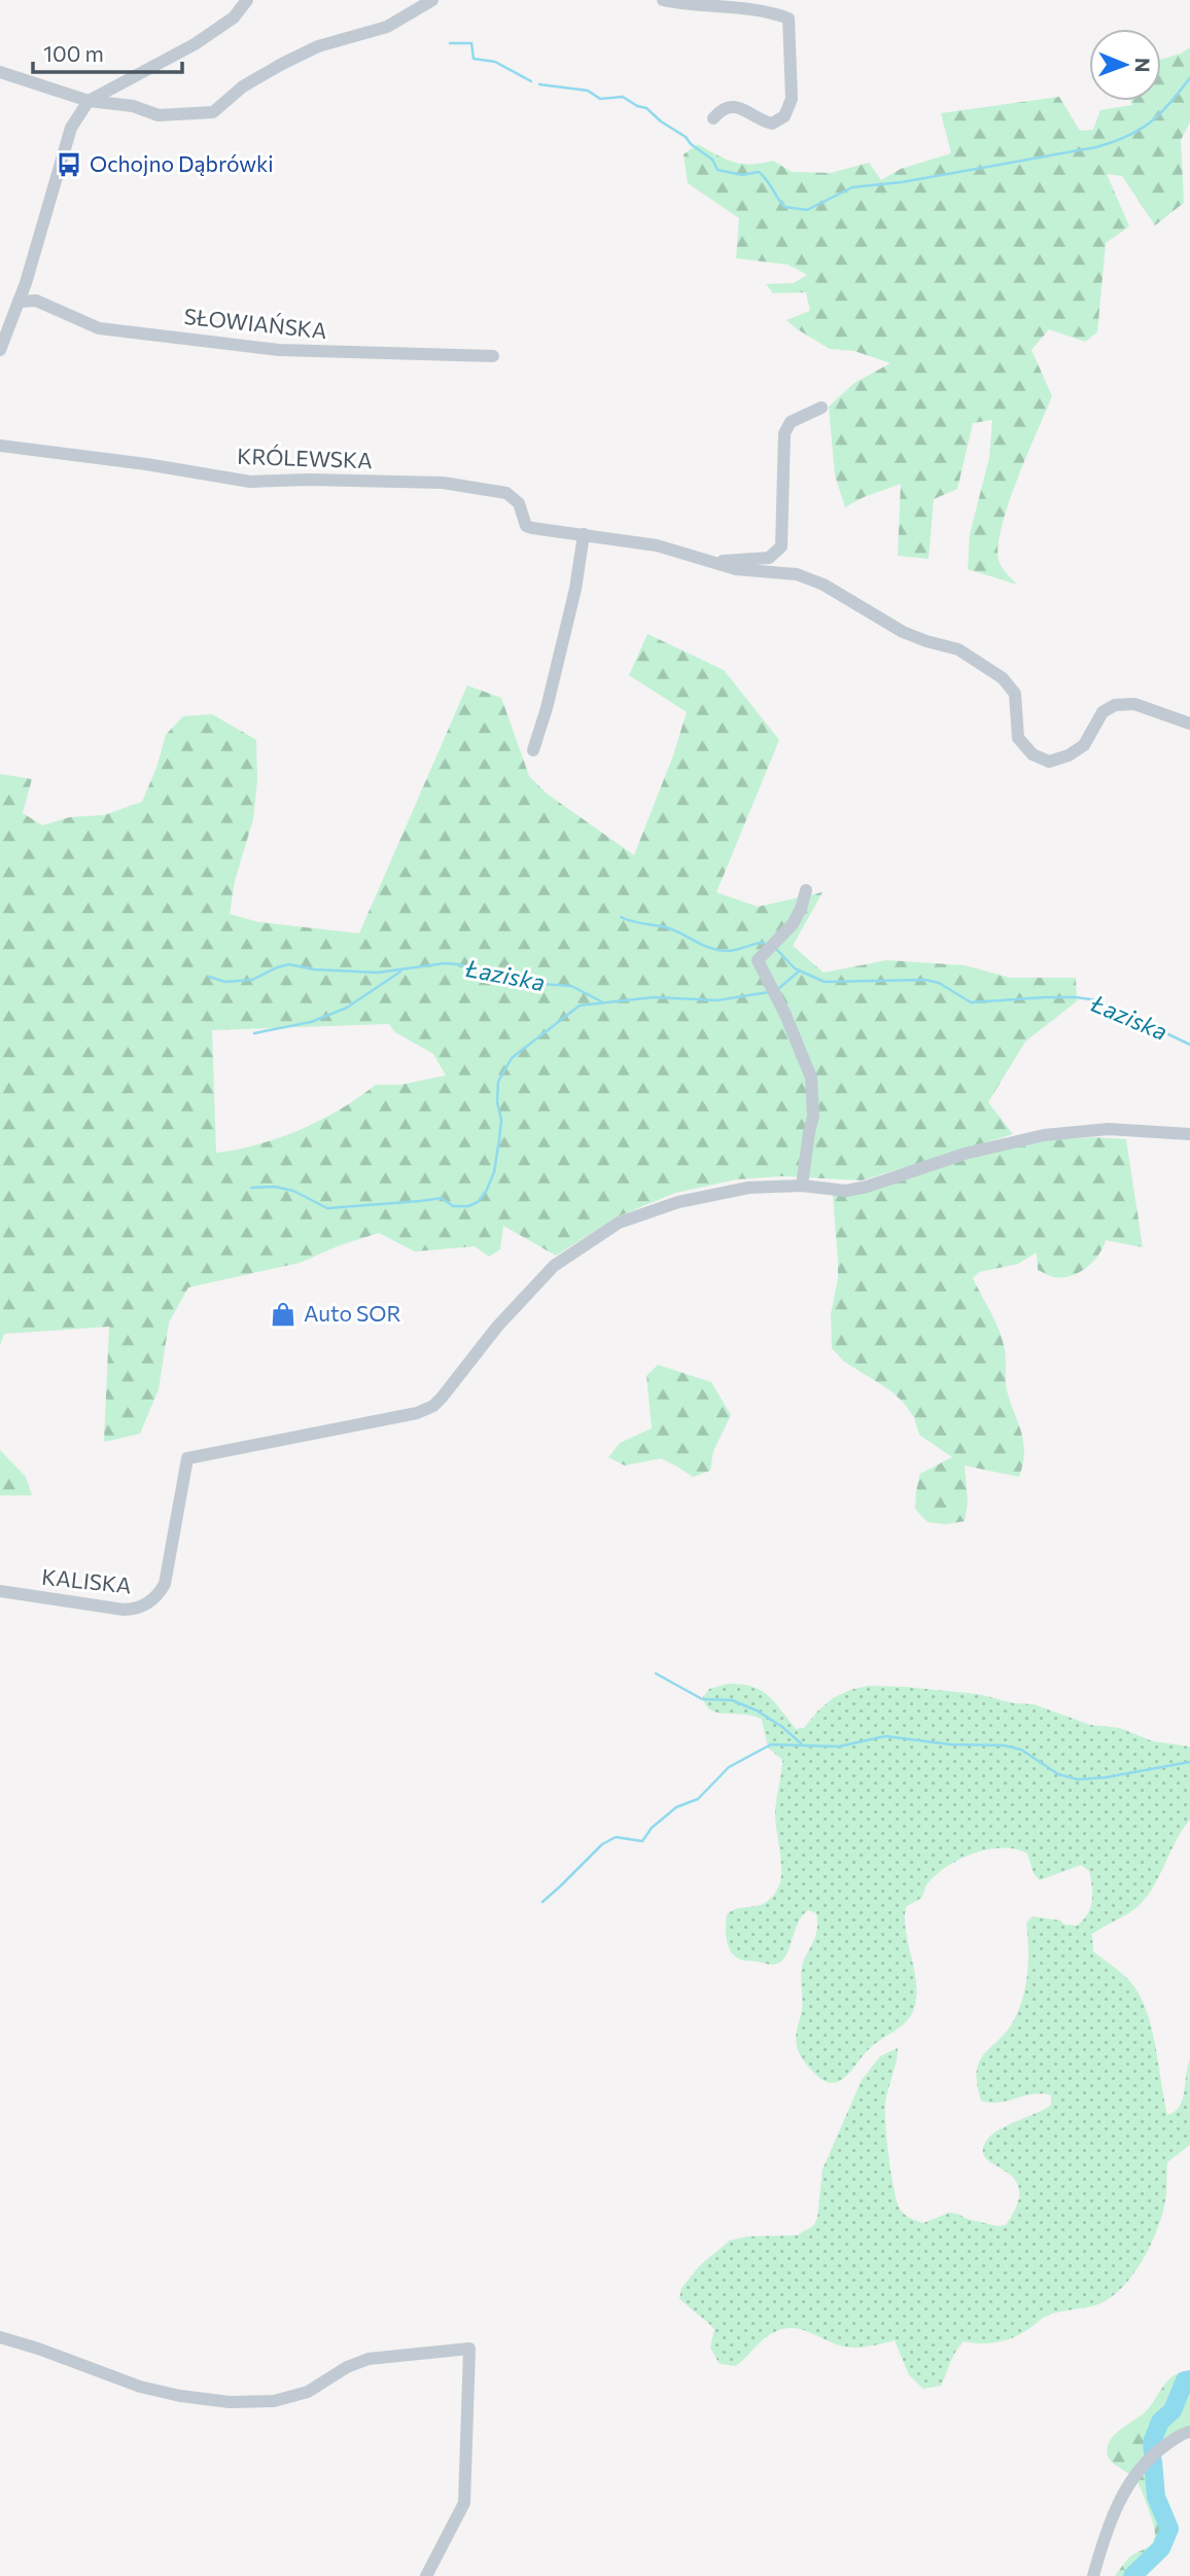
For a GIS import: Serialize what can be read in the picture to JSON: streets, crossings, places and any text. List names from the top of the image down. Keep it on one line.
{"streets":{"street":["SŁOWIAŃSKA","KRÓLEWSKA","KALISKA"]},"water":["Łaziska"],"places":{"bus stop":["Ochojno Dąbrówki"],"shop":["Auto SOR"]},"scale_bar":"100 m","north":"right"}
